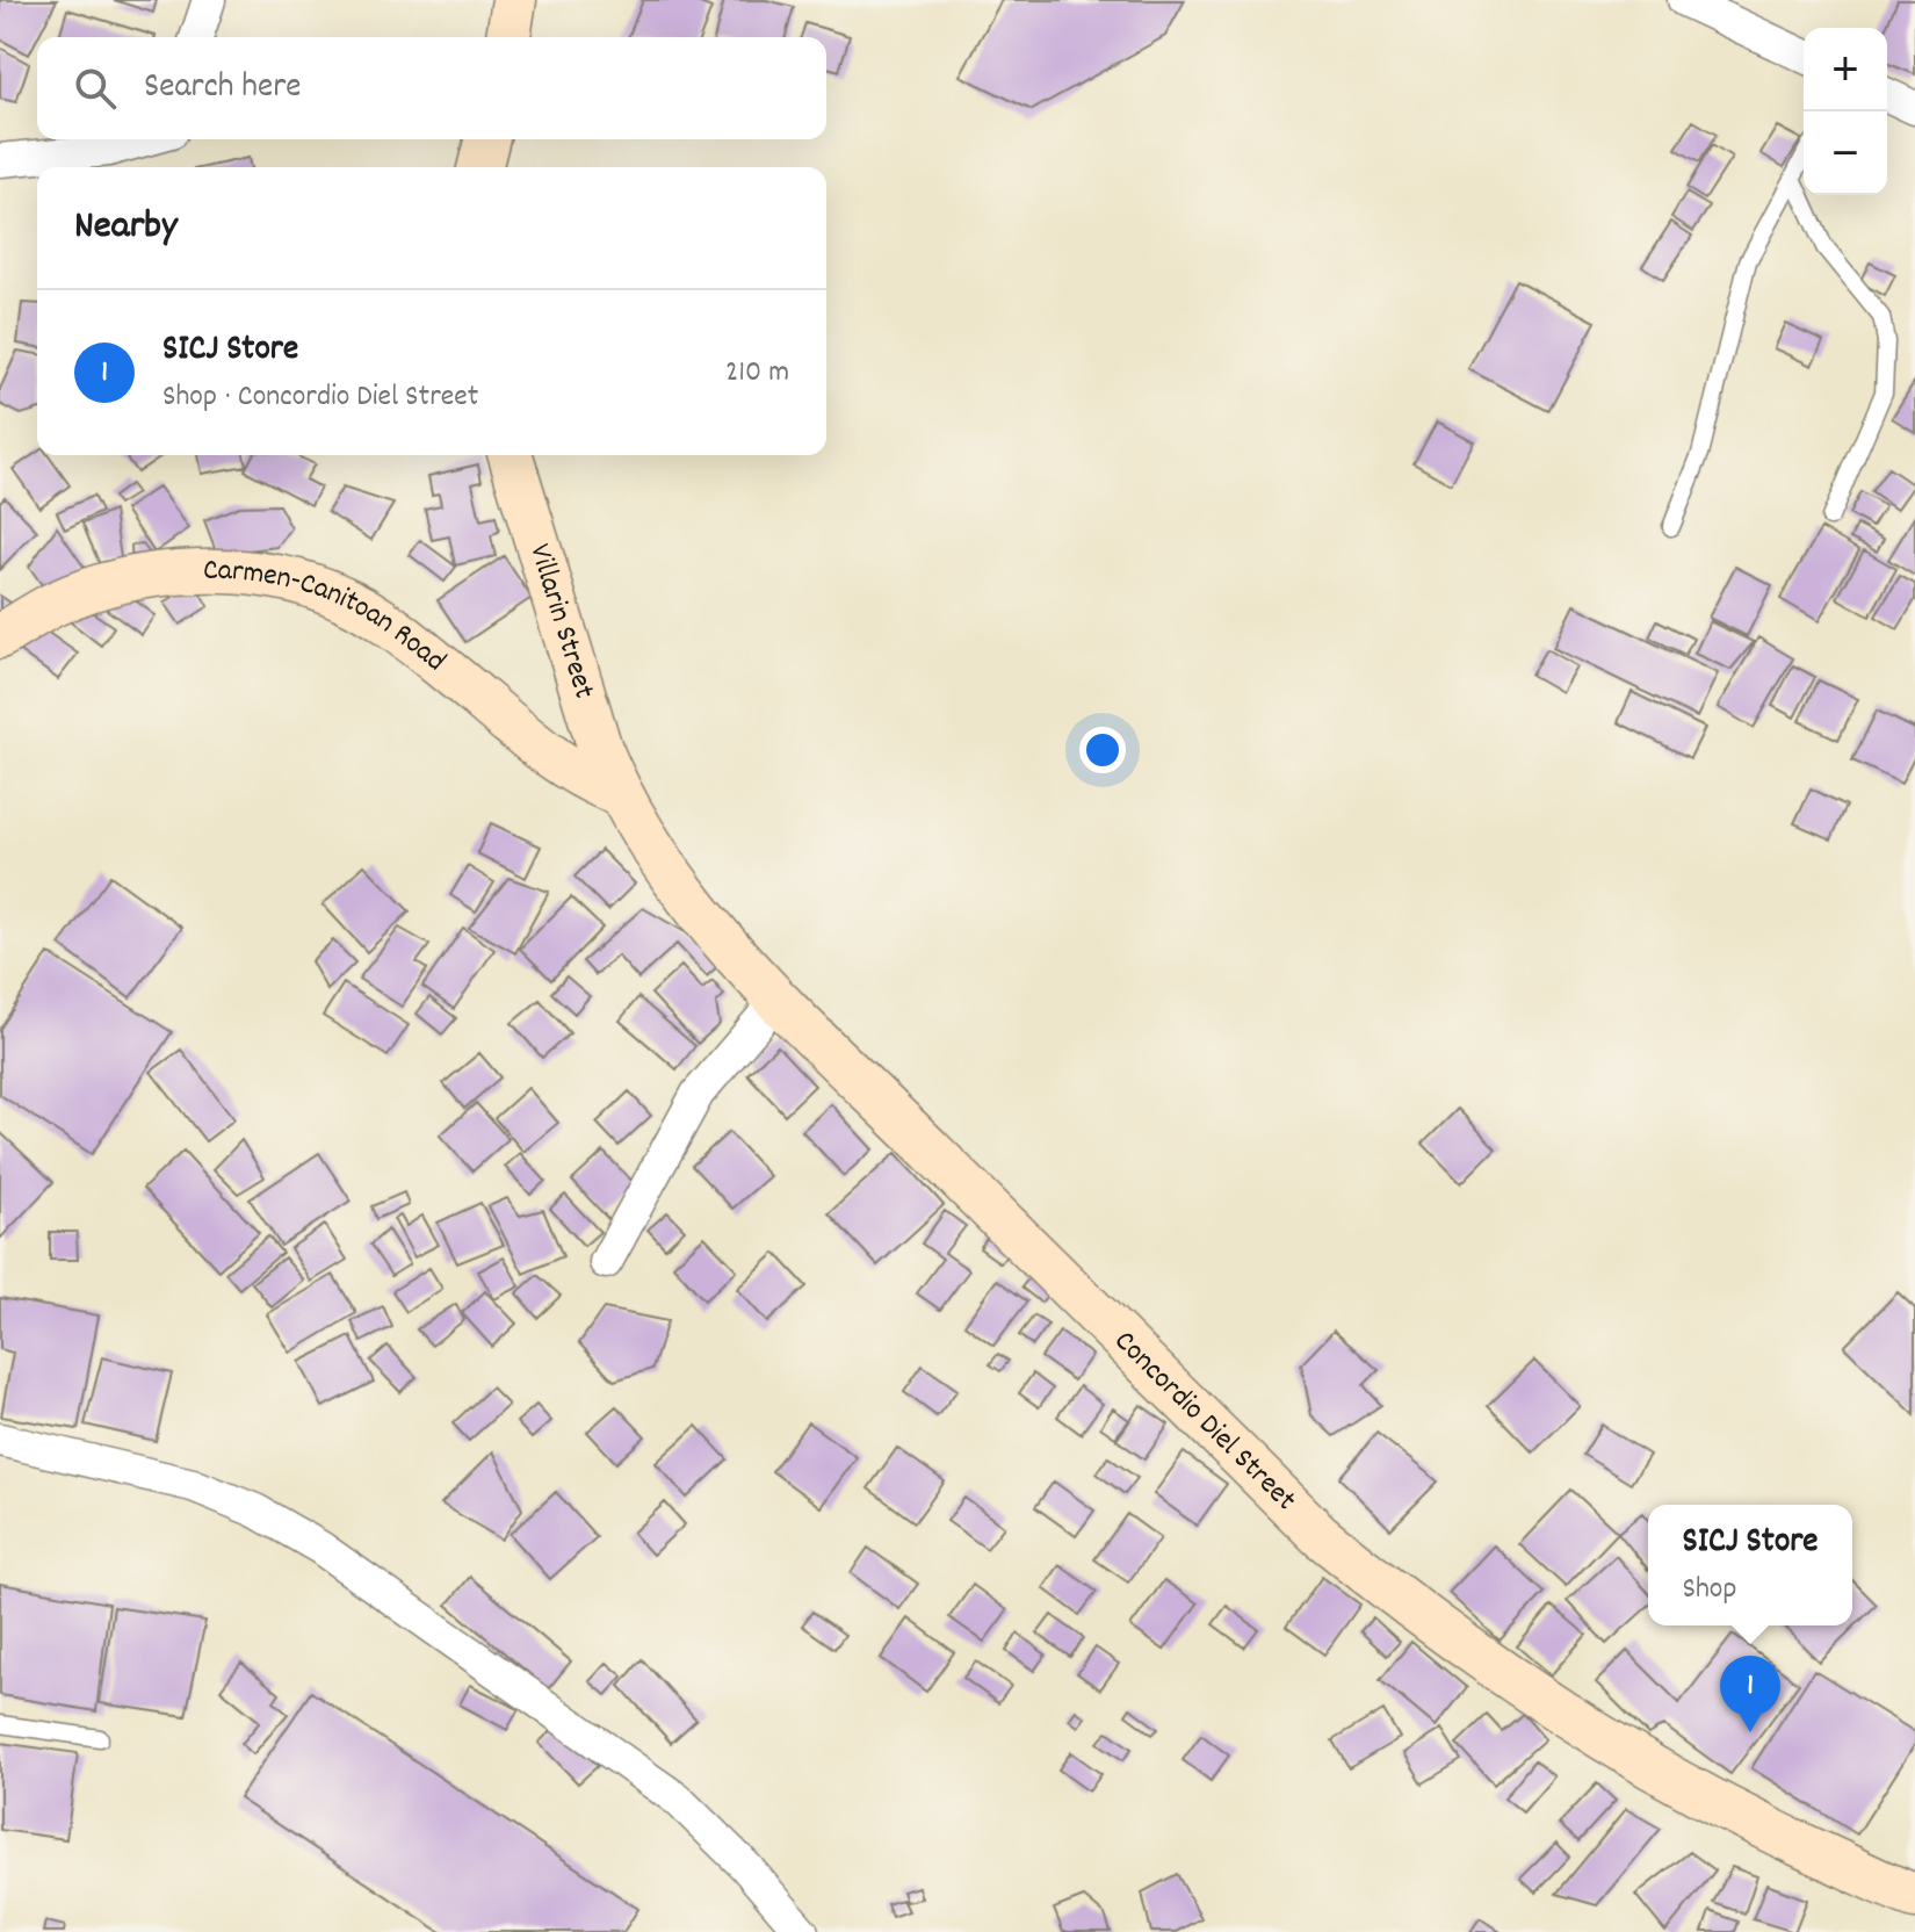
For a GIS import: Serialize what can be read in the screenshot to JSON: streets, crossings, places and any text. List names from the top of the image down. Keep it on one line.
{"streets":{"main road":["Villarin Street","Carmen-Canitoan Road","Concordio Diel Street"]},"crossings":[["Villarin Street","Carmen-Canitoan Road"],["Villarin Street","Concordio Diel Street"],["Carmen-Canitoan Road","Concordio Diel Street"]],"page":{"map_buttons":["+","−"],"search":"Search here","heading":"Nearby","list":[{"mark":"1","name":"SICJ Store","note":"Shop · Concordio Diel Street","value":"210 m"}],"popup":["SICJ Store","Shop"],"pins":"1"}}
